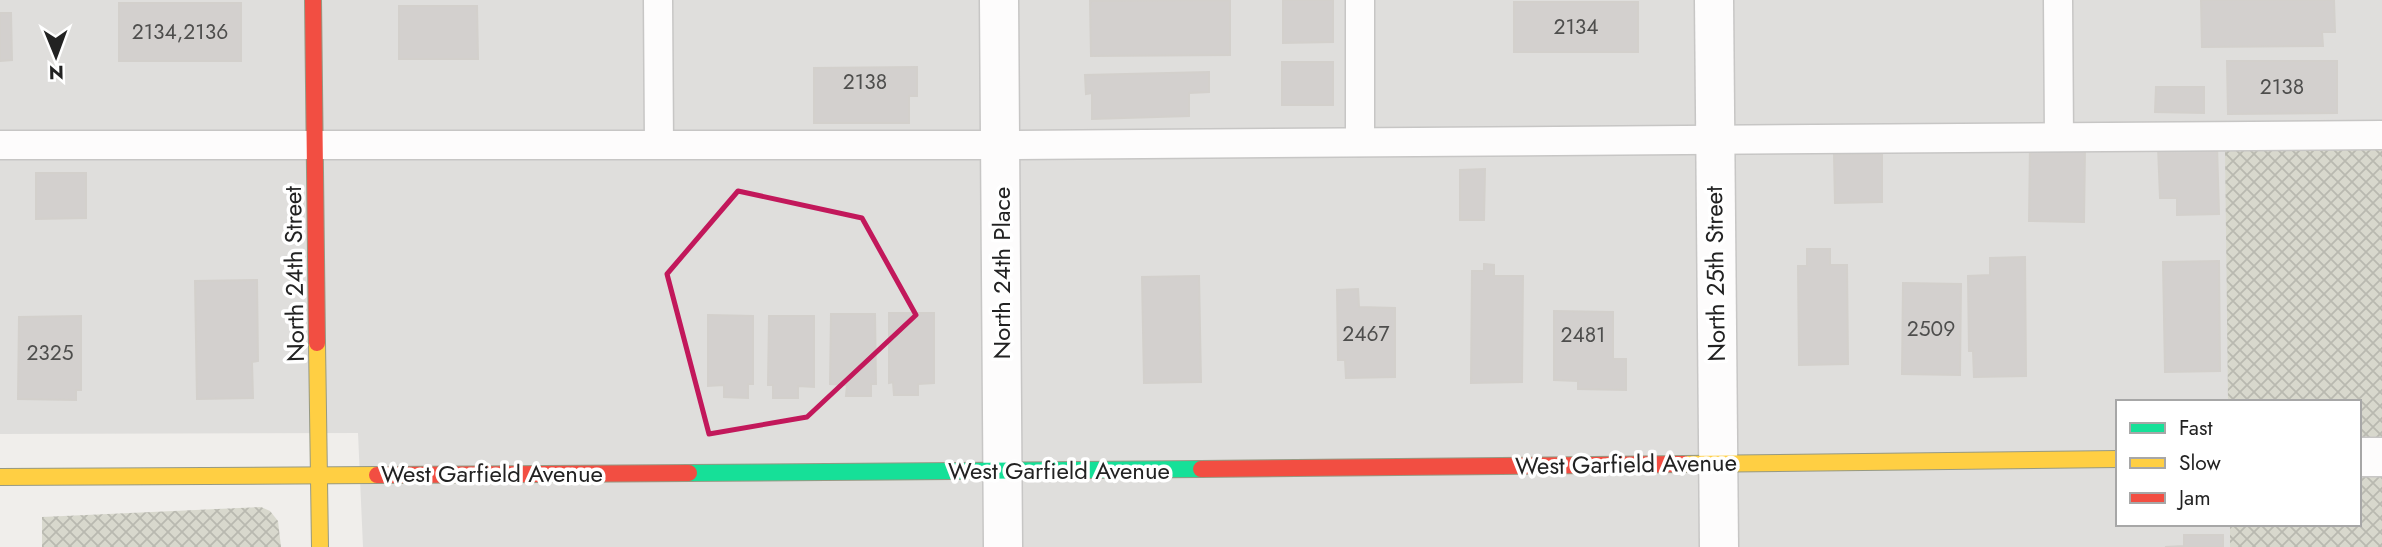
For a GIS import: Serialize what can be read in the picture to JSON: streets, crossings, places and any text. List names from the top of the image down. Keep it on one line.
{"streets":{"street":["North 24th Place","North 24th Street","North 25th Street","West Garfield Avenue"]},"crossings":[["North 24th Place","West Garfield Avenue"],["North 24th Street","West Garfield Avenue"],["North 25th Street","West Garfield Avenue"]],"house_numbers":["2134","2134,2136","2138","2138","2509","2467","2481","2325"],"legend":["Fast","Slow","Jam"],"north":"bottom"}
